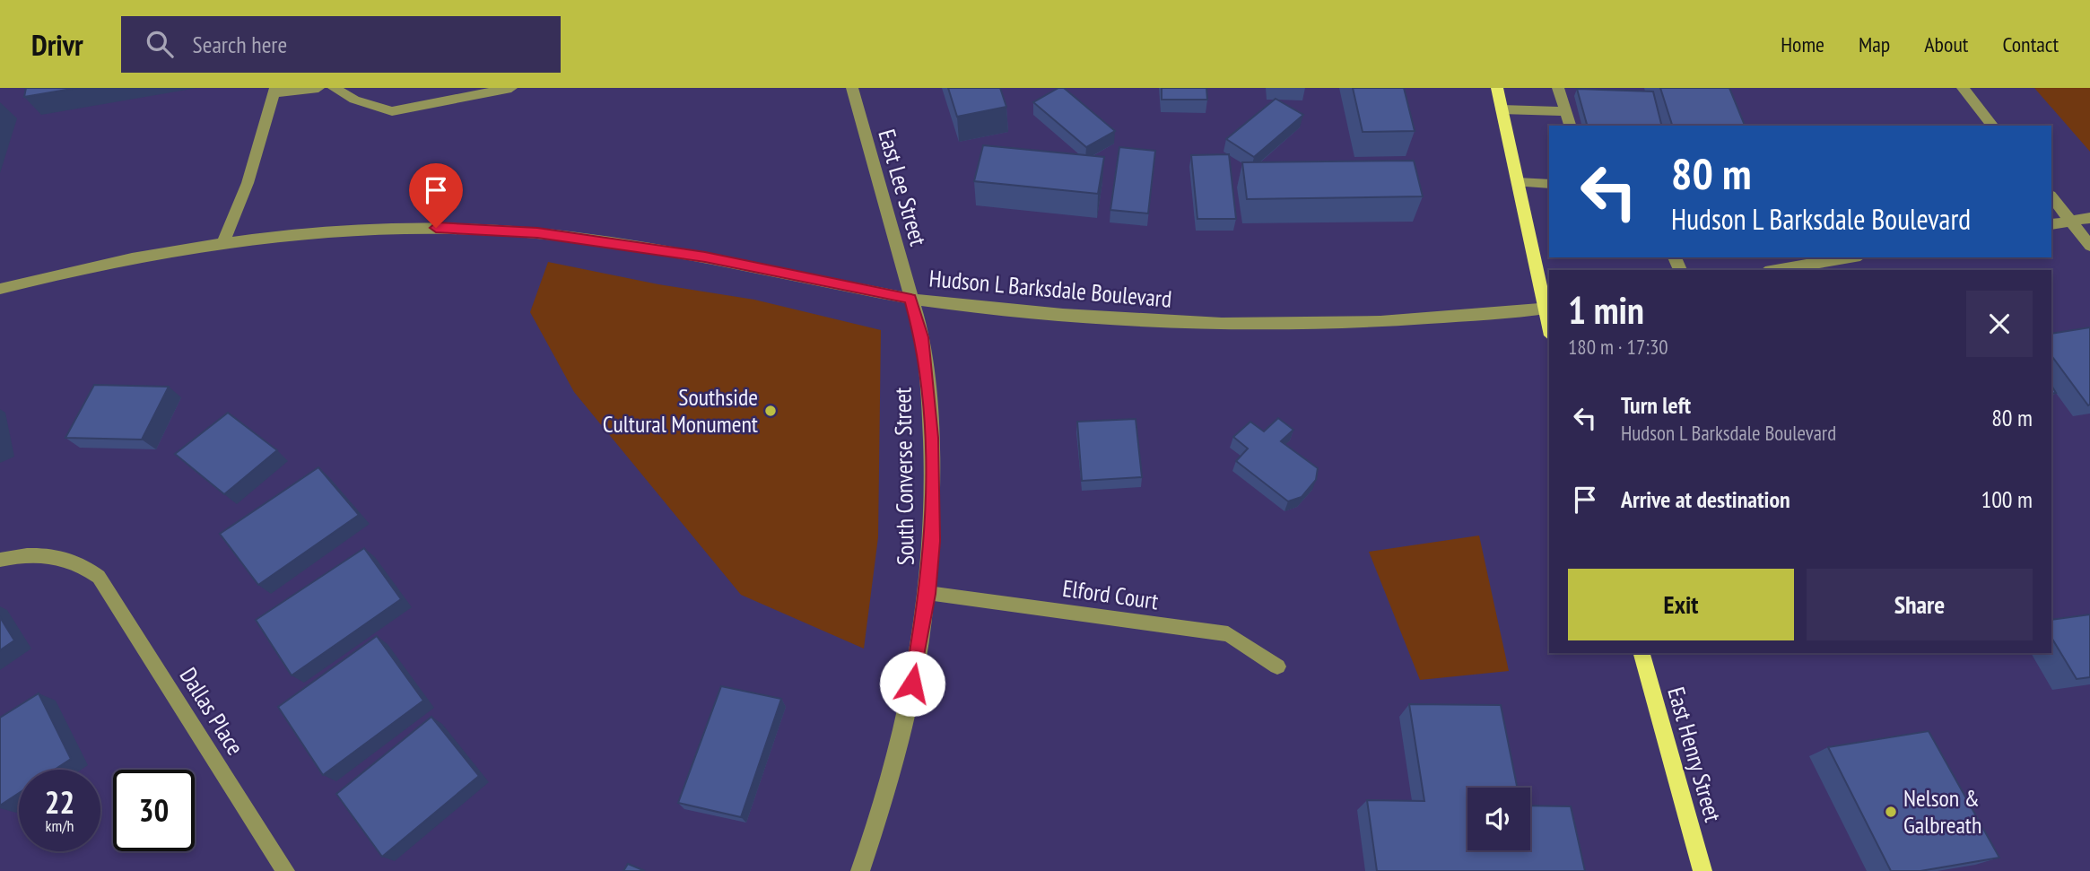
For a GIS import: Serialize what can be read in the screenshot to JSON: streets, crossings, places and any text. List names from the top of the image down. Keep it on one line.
{"streets":{"main road":["East Henry Street"],"street":["East Lee Street","Hudson L Barksdale Boulevard","South Converse Street","Elford Court","Dallas Place"]},"crossings":[["East Lee Street","Hudson L Barksdale Boulevard"],["East Lee Street","South Converse Street"],["Hudson L Barksdale Boulevard","South Converse Street"],["South Converse Street","Elford Court"]],"places":["Southside Cultural Monument","Nelson & Galbreath"],"page":{"header":"Drivr","search":"Search here","nav":["Home","Map","About","Contact"],"turn":["80 m","Hudson L Barksdale Boulevard"],"heading":["1 min","180 m · 17:30"],"list":[{"name":"Turn left","note":"Hudson L Barksdale Boulevard","value":"80 m"},{"name":"Arrive at destination","value":"100 m"}],"buttons":["Exit","Share"],"speed":"22 km/h","limit":"30"}}
